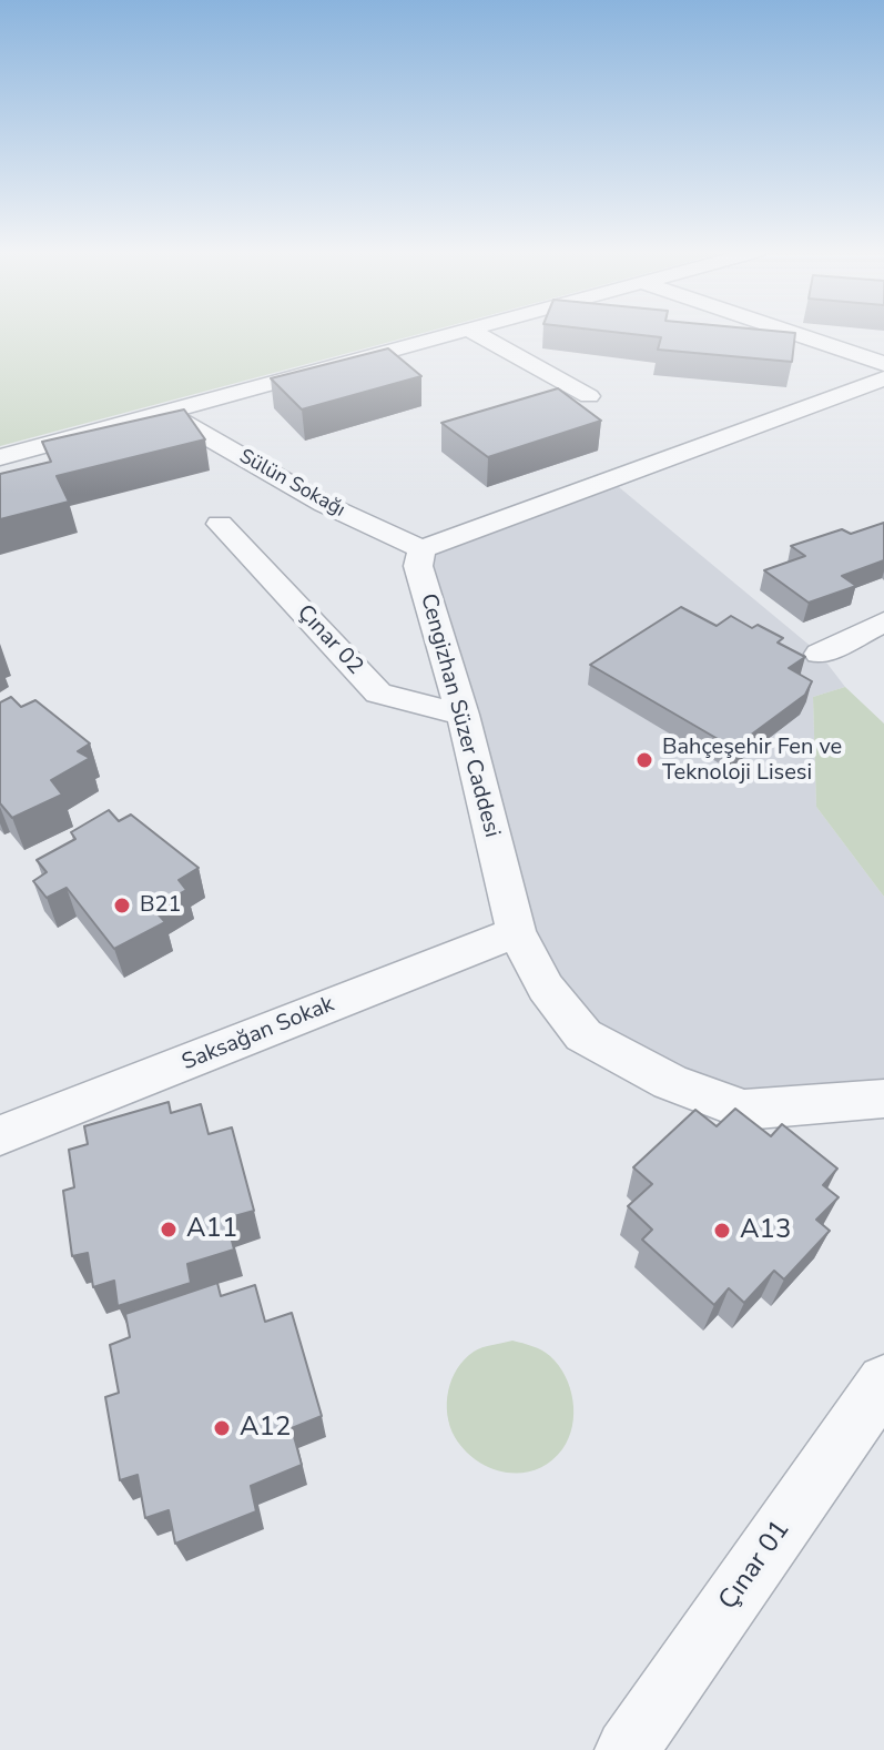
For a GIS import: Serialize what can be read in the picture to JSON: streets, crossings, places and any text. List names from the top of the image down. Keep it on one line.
{"streets":{"street":["Sülün Sokağı","Çınar 02","Cengizhan Süzer Caddesi","Saksağan Sokak","Çınar 01"]},"crossings":[["Sülün Sokağı","Cengizhan Süzer Caddesi"],["Çınar 02","Cengizhan Süzer Caddesi"],["Cengizhan Süzer Caddesi","Saksağan Sokak"]],"places":["Bahçeşehir Fen ve Teknoloji Lisesi","B21","A11","A13","A12"]}
